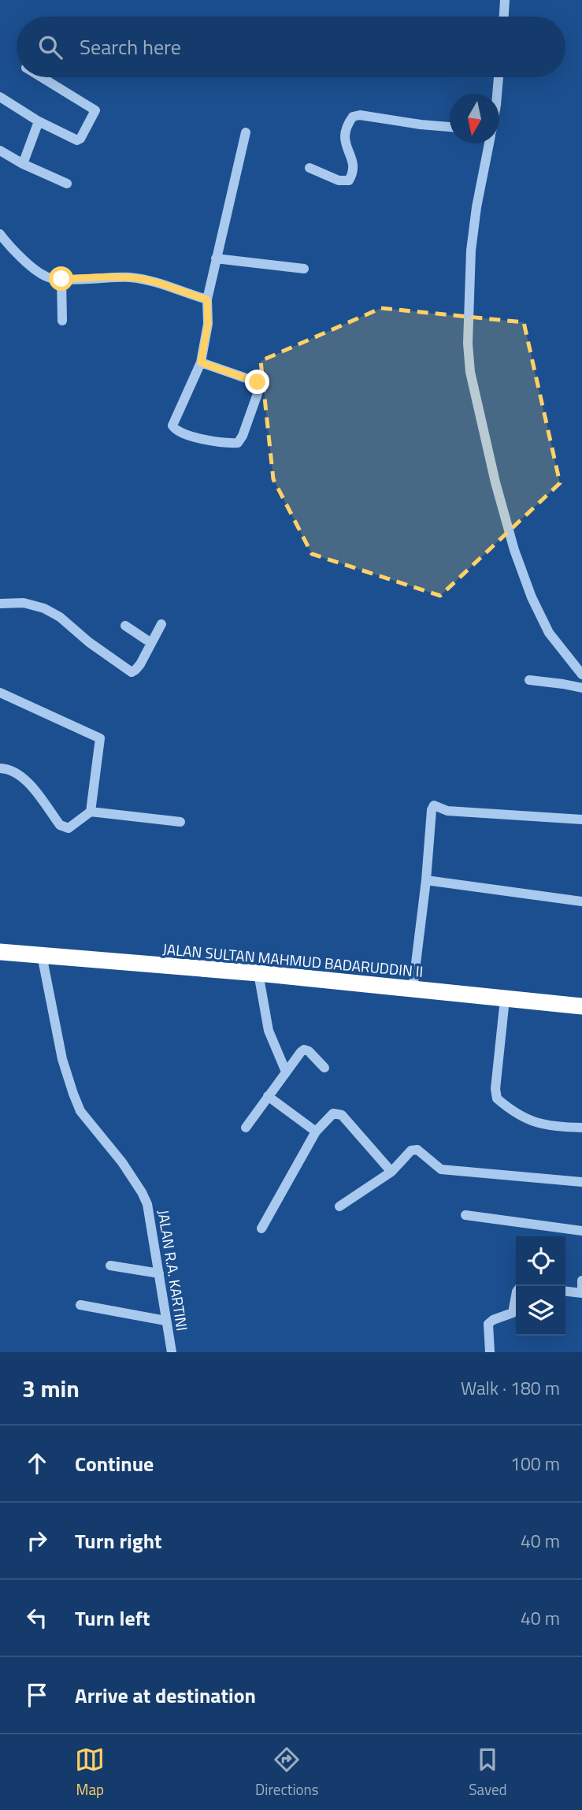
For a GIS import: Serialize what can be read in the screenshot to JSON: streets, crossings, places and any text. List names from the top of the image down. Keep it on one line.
{"streets":{"highway":["JALAN SULTAN MAHMUD BADARUDDIN II"],"street":["JALAN R.A. KARTINI"]},"crossings":[["JALAN SULTAN MAHMUD BADARUDDIN II","JALAN R.A. KARTINI"]],"north":"bottom","page":{"search":"Search here","heading":["3 min","Walk · 180 m"],"list":[["Continue","100 m"],["Turn right","40 m"],["Turn left","40 m"],"Arrive at destination"],"nav":["Map","Directions","Saved"]}}
